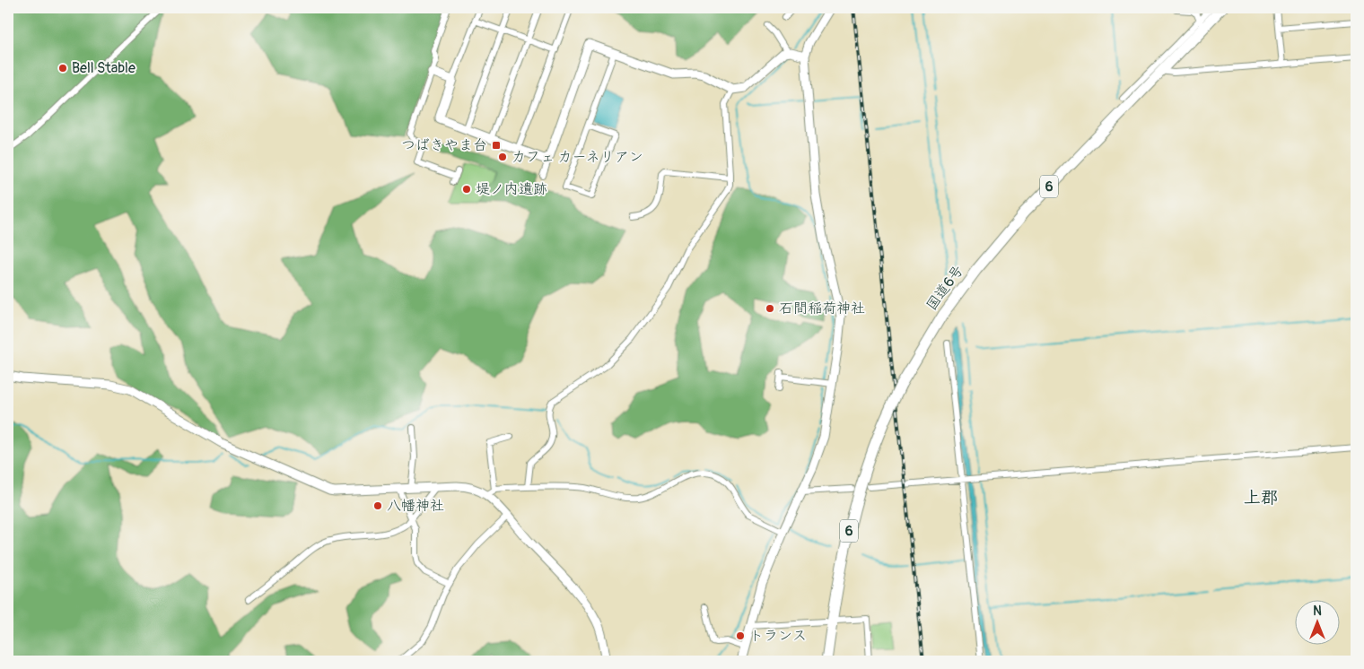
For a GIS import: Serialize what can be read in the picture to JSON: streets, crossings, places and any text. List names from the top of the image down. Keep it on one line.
{"streets":{"highway":["6","国道6号"]},"districts":["上郡"],"places":{"other":["Bell Stable","カフェ カーネリアン","堤ノ内遺跡","石間稲荷神社","八幡神社","トランス"],"transit":["つばきやま台"]},"north":"top"}
